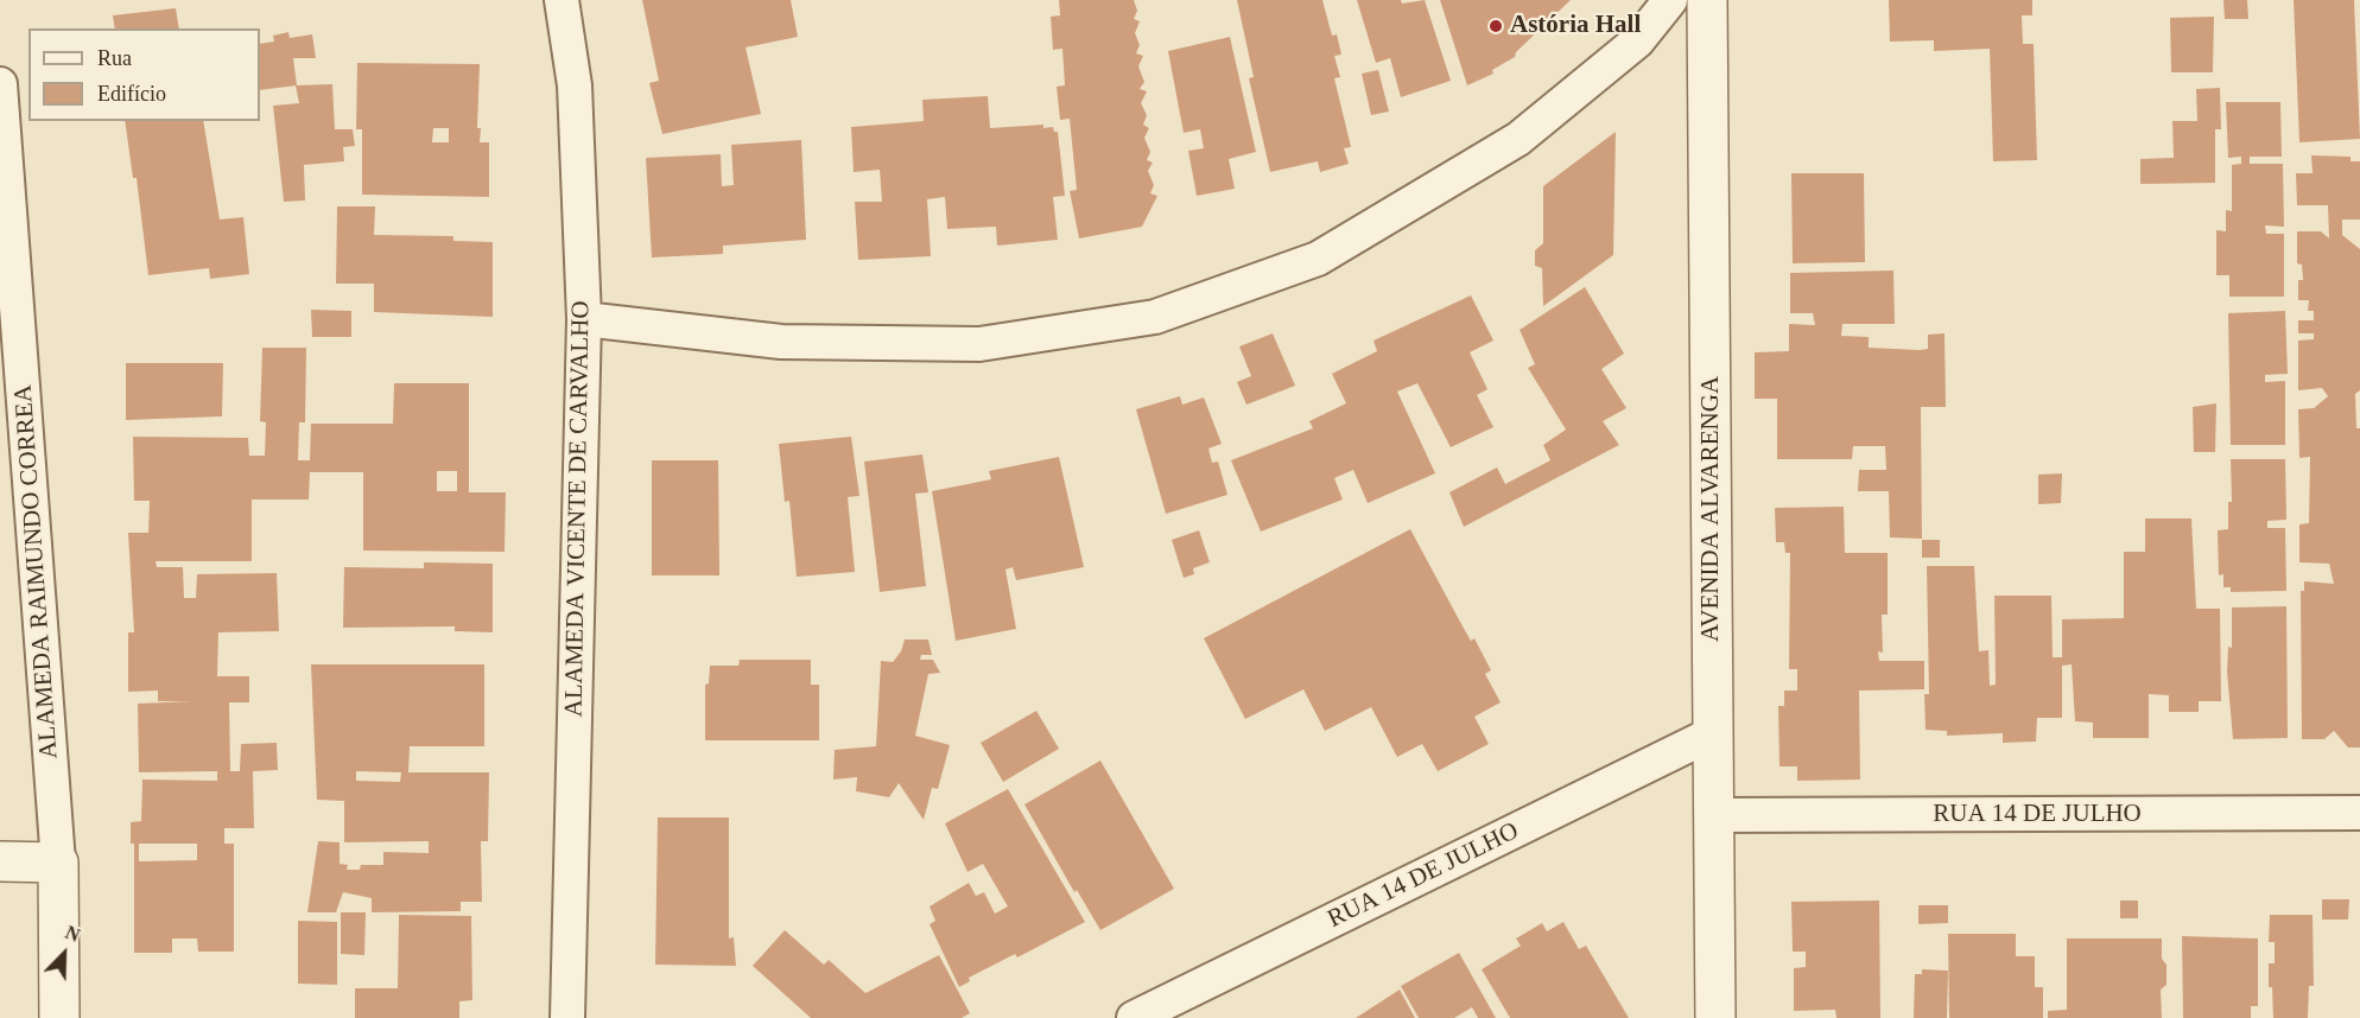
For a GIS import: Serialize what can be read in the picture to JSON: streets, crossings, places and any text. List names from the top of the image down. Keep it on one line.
{"streets":{"street":["ALAMEDA VICENTE DE CARVALHO","AVENIDA ALVARENGA","ALAMEDA RAIMUNDO CORREA","RUA 14 DE JULHO"]},"crossings":[["AVENIDA ALVARENGA","RUA 14 DE JULHO"]],"places":["Astória Hall"],"legend":["Rua","Edifício"],"north":"top right"}
